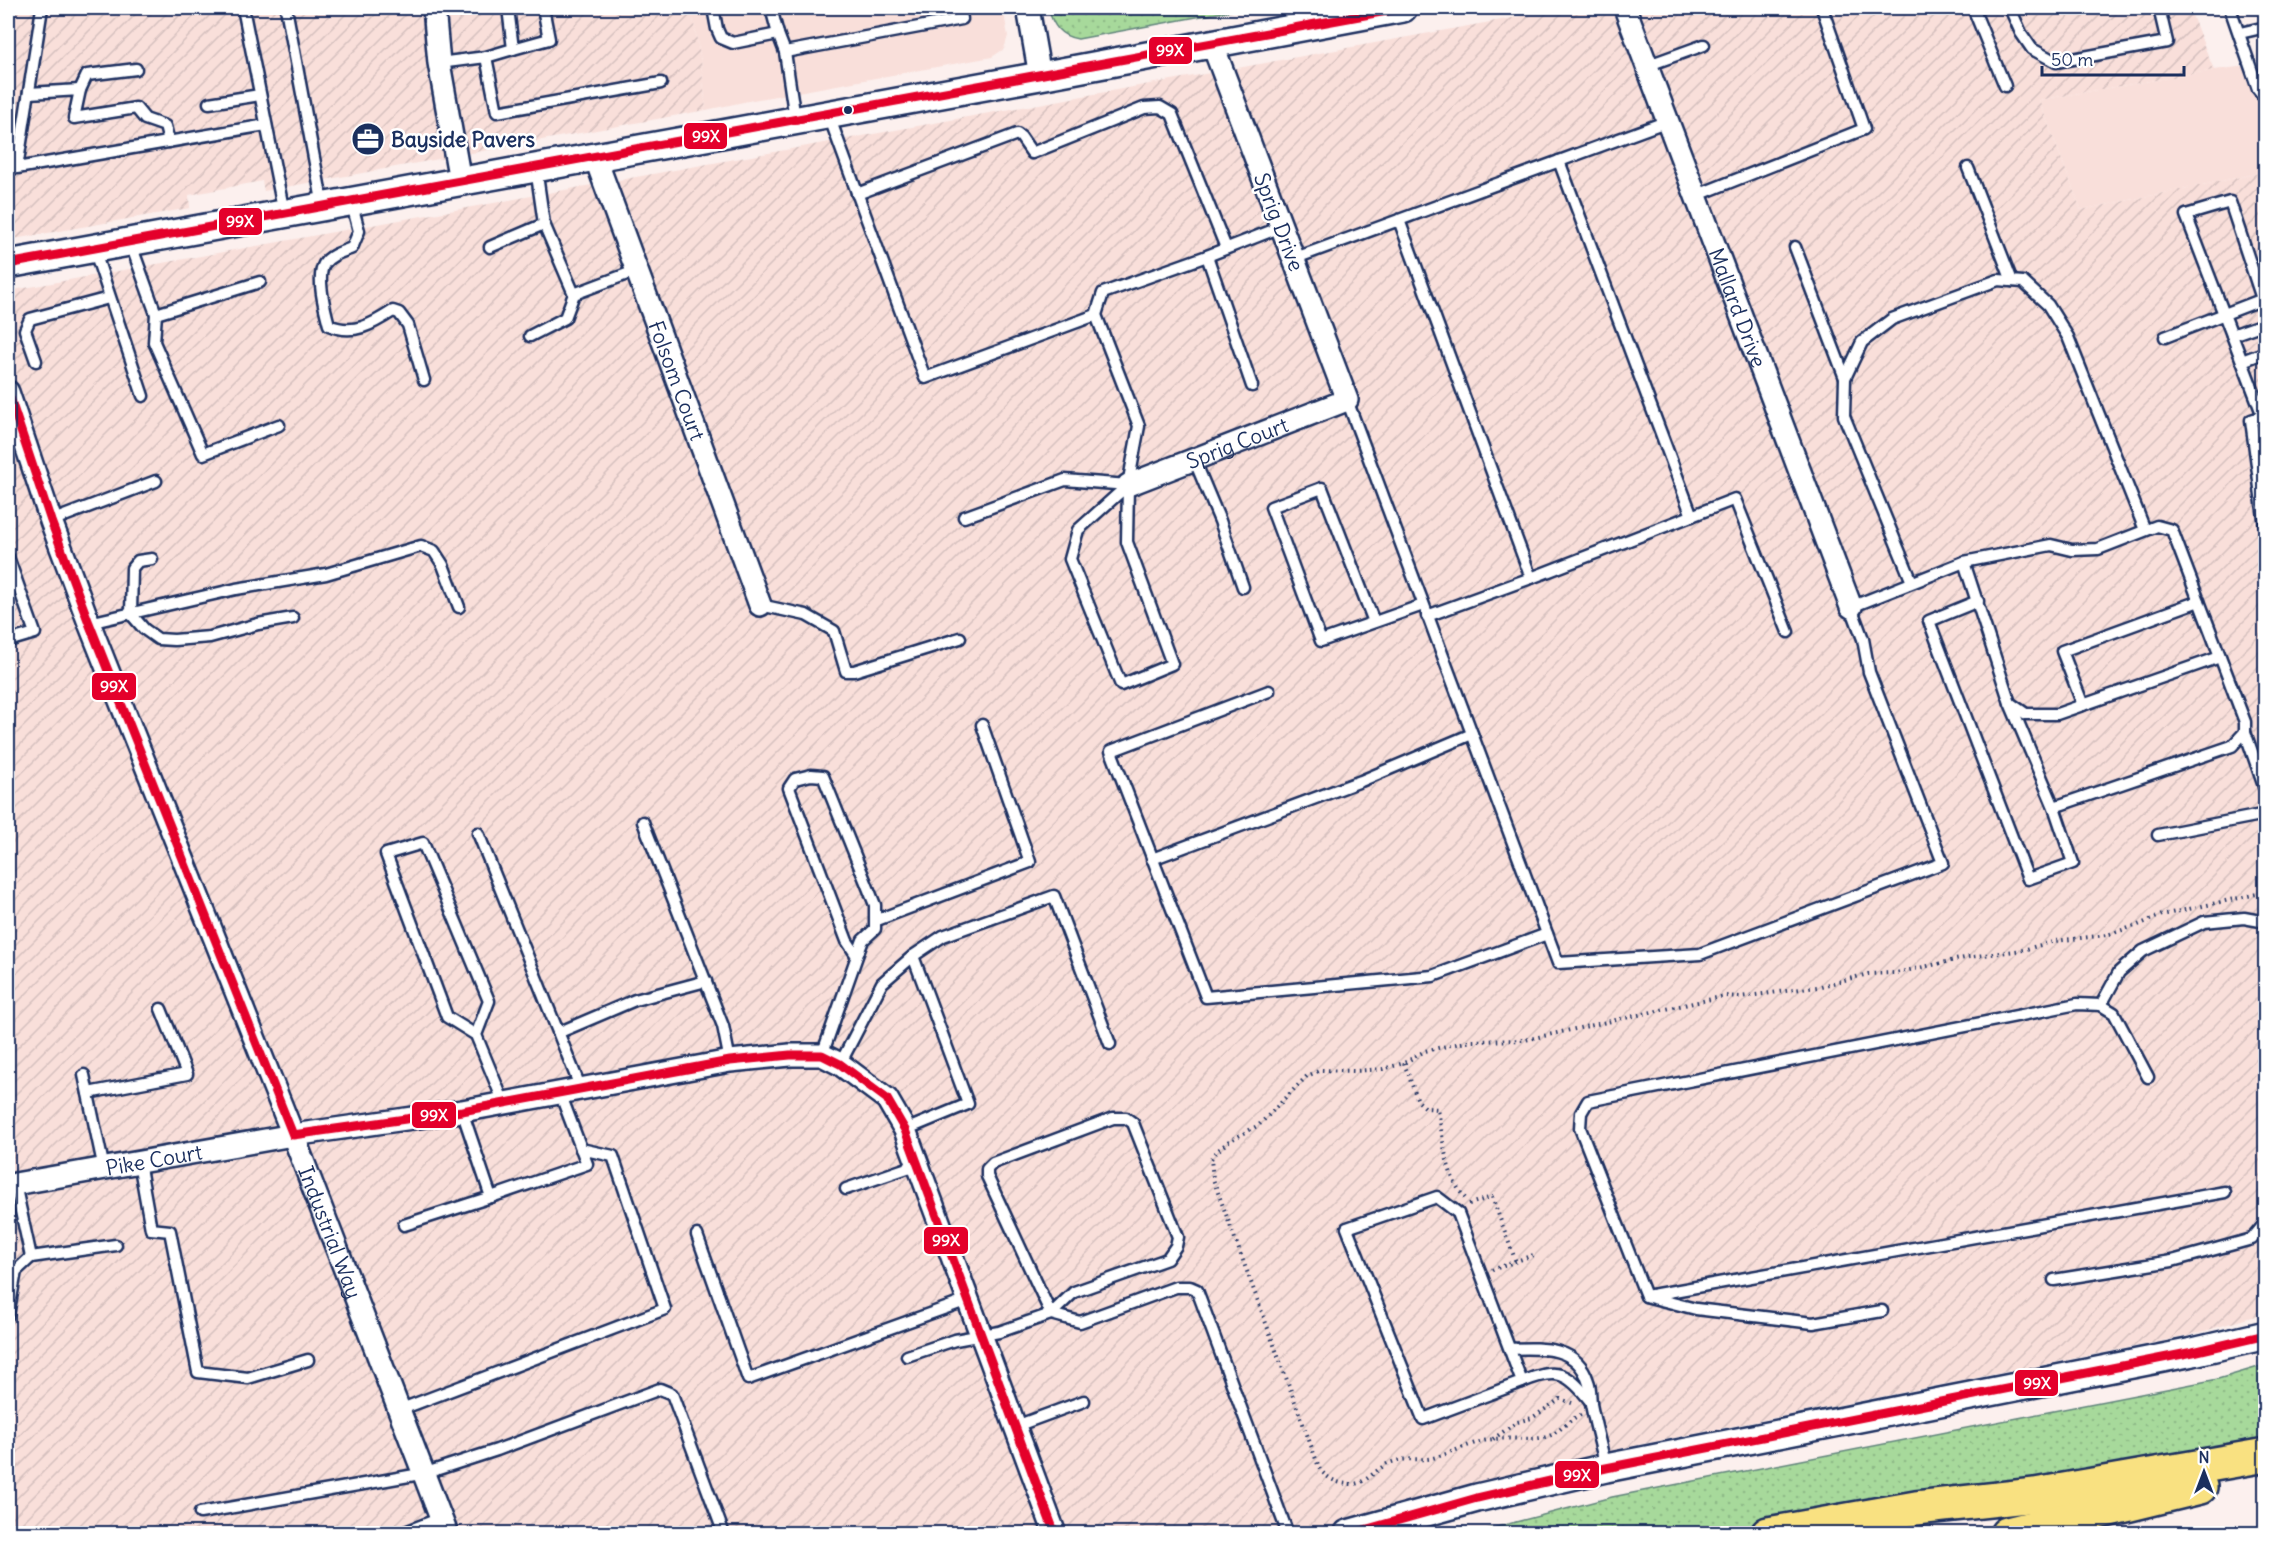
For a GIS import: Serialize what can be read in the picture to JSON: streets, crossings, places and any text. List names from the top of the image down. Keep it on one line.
{"streets":{"street":["Sprig Drive","Mallard Drive","Folsom Court","Sprig Court","Pike Court","Industrial Way"]},"crossings":[["Sprig Drive","Sprig Court"],["Pike Court","Industrial Way"]],"places":{"office":["Bayside Pavers"]},"lines":["transit line 99X"],"scale_bar":"50 m","north":"top"}
